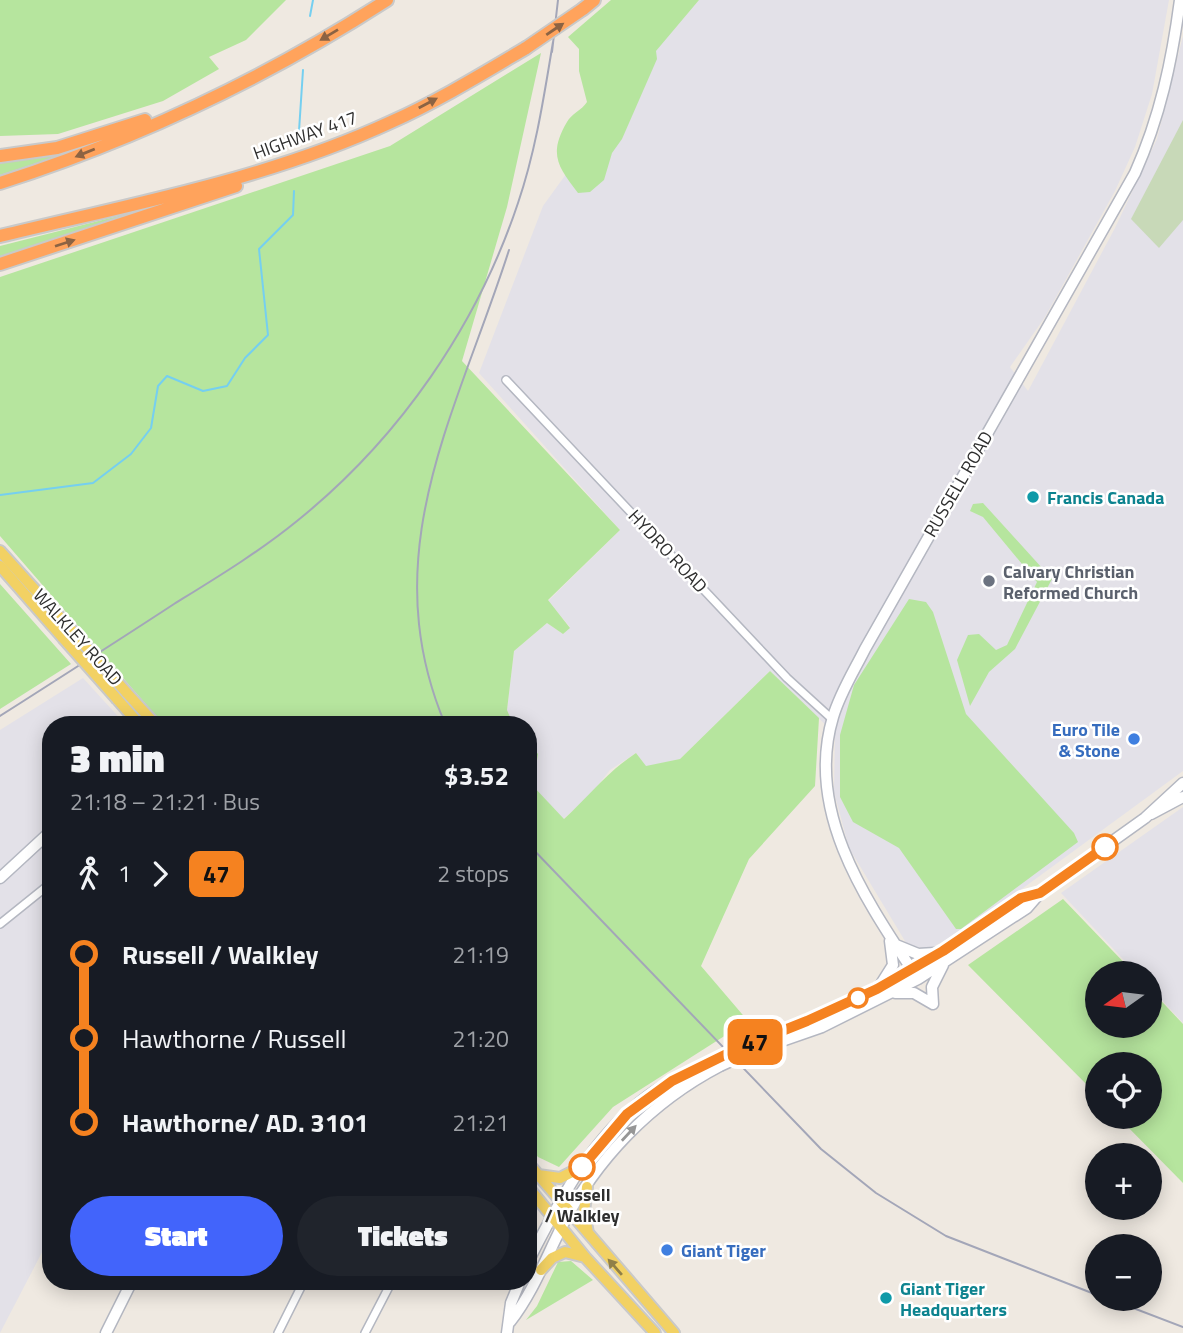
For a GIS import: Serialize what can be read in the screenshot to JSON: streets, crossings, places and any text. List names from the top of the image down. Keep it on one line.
{"streets":{"highway":["HIGHWAY 417"],"main road":["RUSSELL ROAD","WALKLEY ROAD"],"street":["HYDRO ROAD"]},"crossings":[["RUSSELL ROAD","HYDRO ROAD"]],"one_way":["HIGHWAY 417"],"places":["Francis Canada","Calvary Christian Reformed Church","Euro Tile & Stone","Russell / Walkley","Giant Tiger","Giant Tiger Headquarters"],"lines":["bus line 47"],"north":"left","page":{"on_map":"47","heading":["3 min","21:18 – 21:21 · Bus","$3.52"],"legs":["1","47","2 stops"],"list":[{"name":"Russell / Walkley","value":"21:19"},{"name":"Hawthorne / Russell","value":"21:20"},{"name":"Hawthorne/ AD. 3101","value":"21:21"}],"map_buttons":["+","−"],"buttons":["Start","Tickets"]}}
